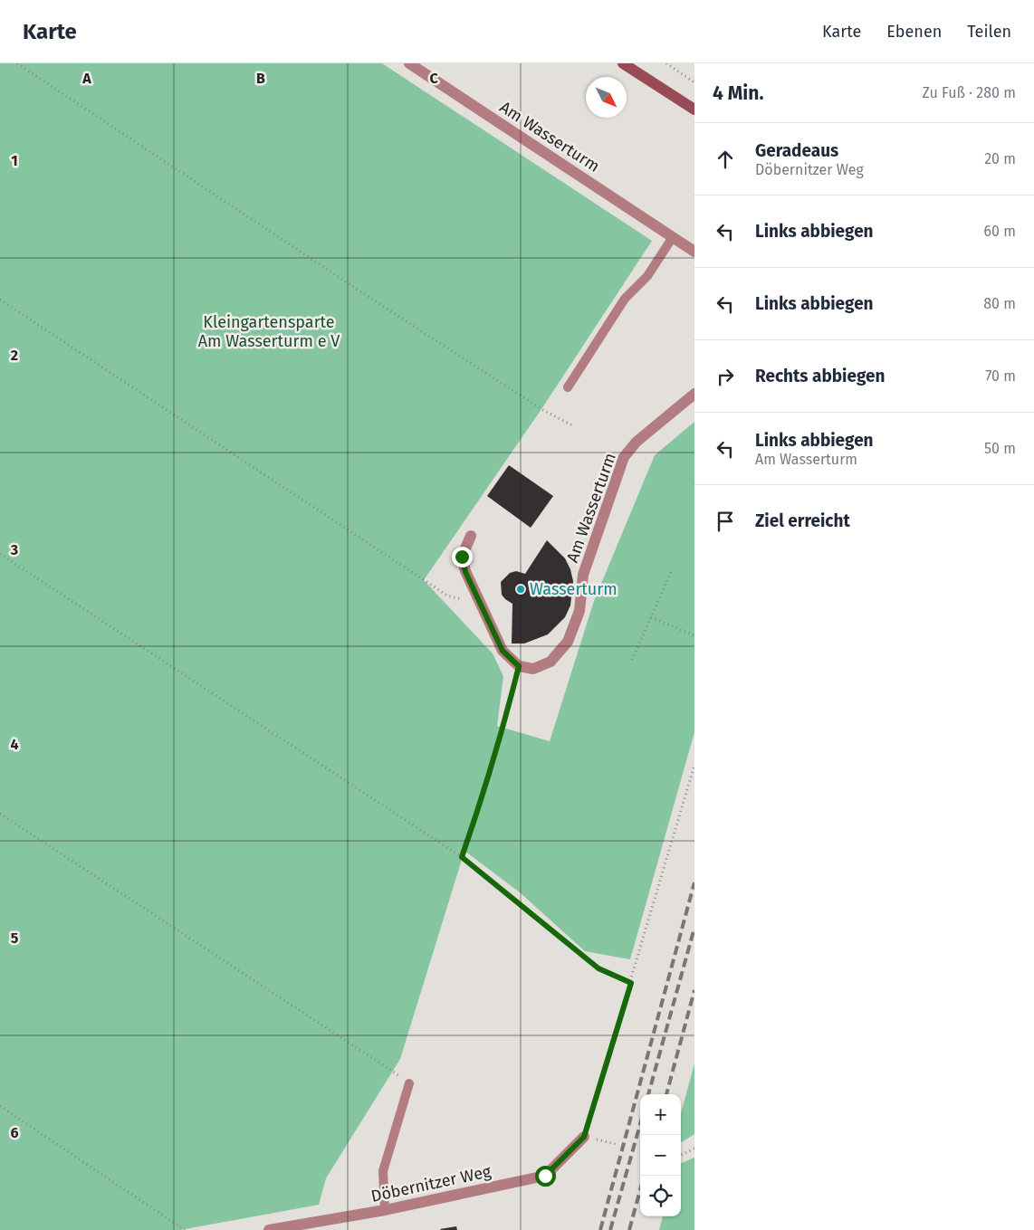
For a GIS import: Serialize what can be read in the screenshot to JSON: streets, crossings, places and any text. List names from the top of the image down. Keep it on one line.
{"streets":{"street":["Am Wasserturm","Döbernitzer Weg"]},"parks":["Kleingartensparte Am Wasserturm e V"],"places":["Wasserturm"],"north":"bottom right","page":{"header":"Karte","nav":["Karte","Ebenen","Teilen"],"heading":["4 Min.","Zu Fuß · 280 m"],"list":[["Geradeaus","Döbernitzer Weg","20 m"],["Links abbiegen","60 m"],["Links abbiegen","80 m"],["Rechts abbiegen","70 m"],["Links abbiegen","Am Wasserturm","50 m"],"Ziel erreicht"],"map_buttons":["+","−"]},"grid":{"columns":["A","B","C"],"rows":["1","2","3","4","5","6"]}}
